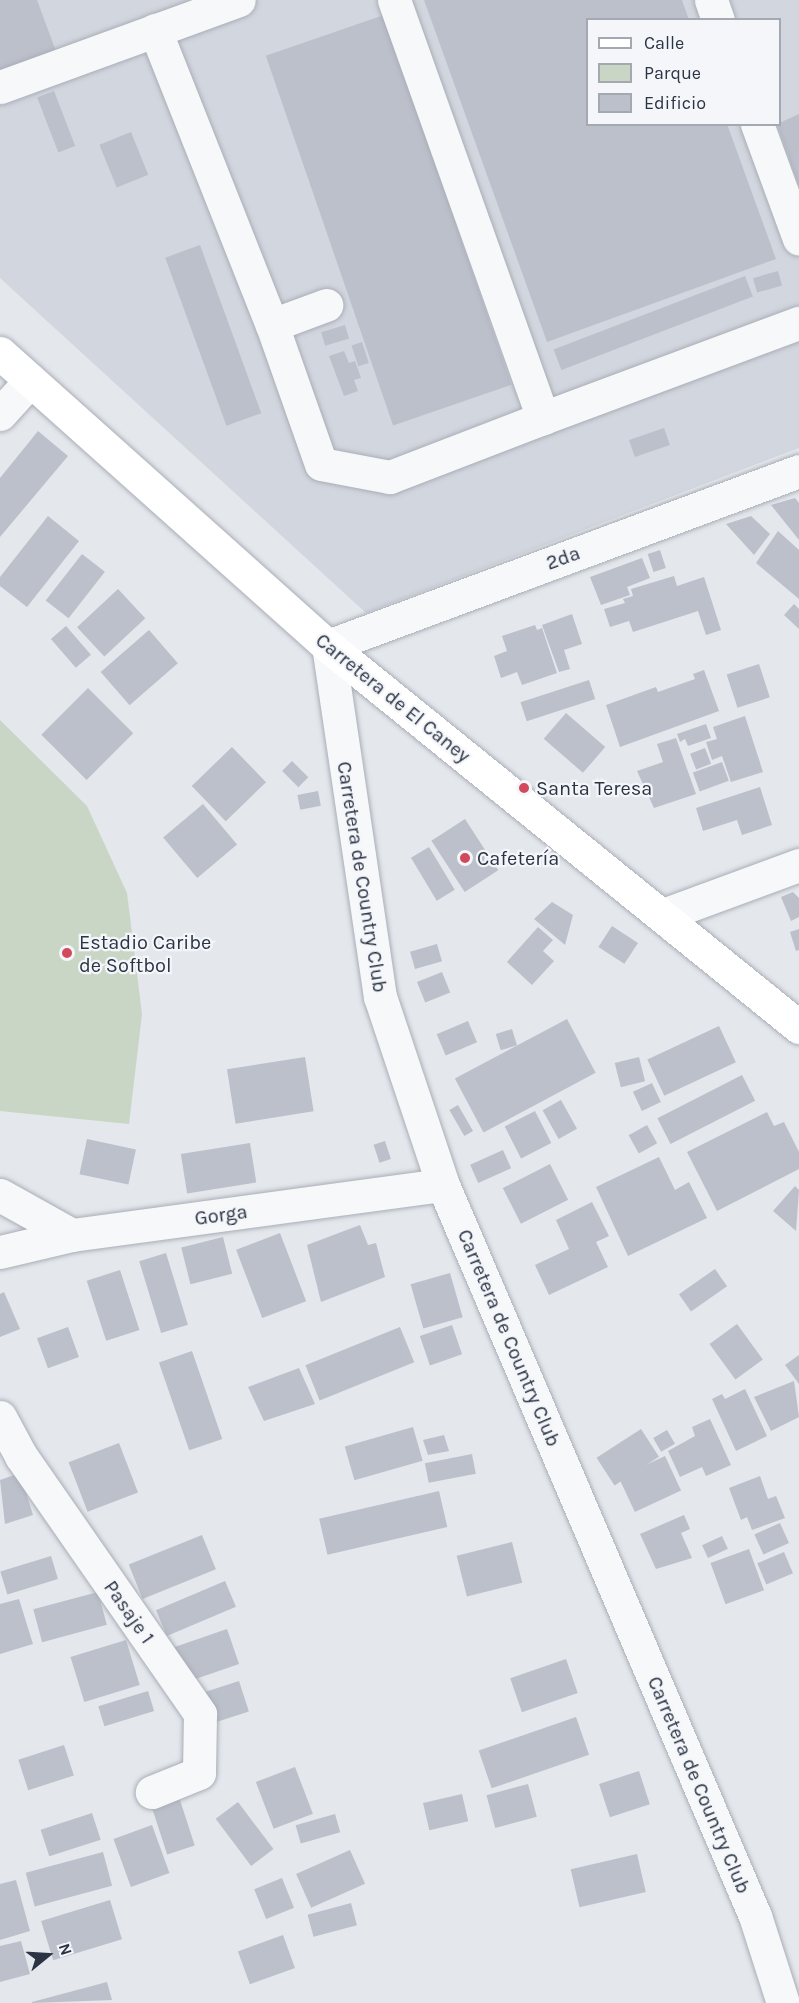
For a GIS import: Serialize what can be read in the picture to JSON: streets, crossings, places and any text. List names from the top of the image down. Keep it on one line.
{"streets":{"main road":["Carretera de El Caney"],"street":["2da","Carretera de Country Club","Gorga","Pasaje 1"]},"crossings":[["2da","Carretera de El Caney"],["2da","Carretera de Country Club"],["Carretera de El Caney","Carretera de Country Club"],["Carretera de Country Club","Gorga"]],"places":["Santa Teresa","Cafetería","Estadio Caribe de Softbol"],"legend":["Calle","Parque","Edificio"],"north":"right"}
